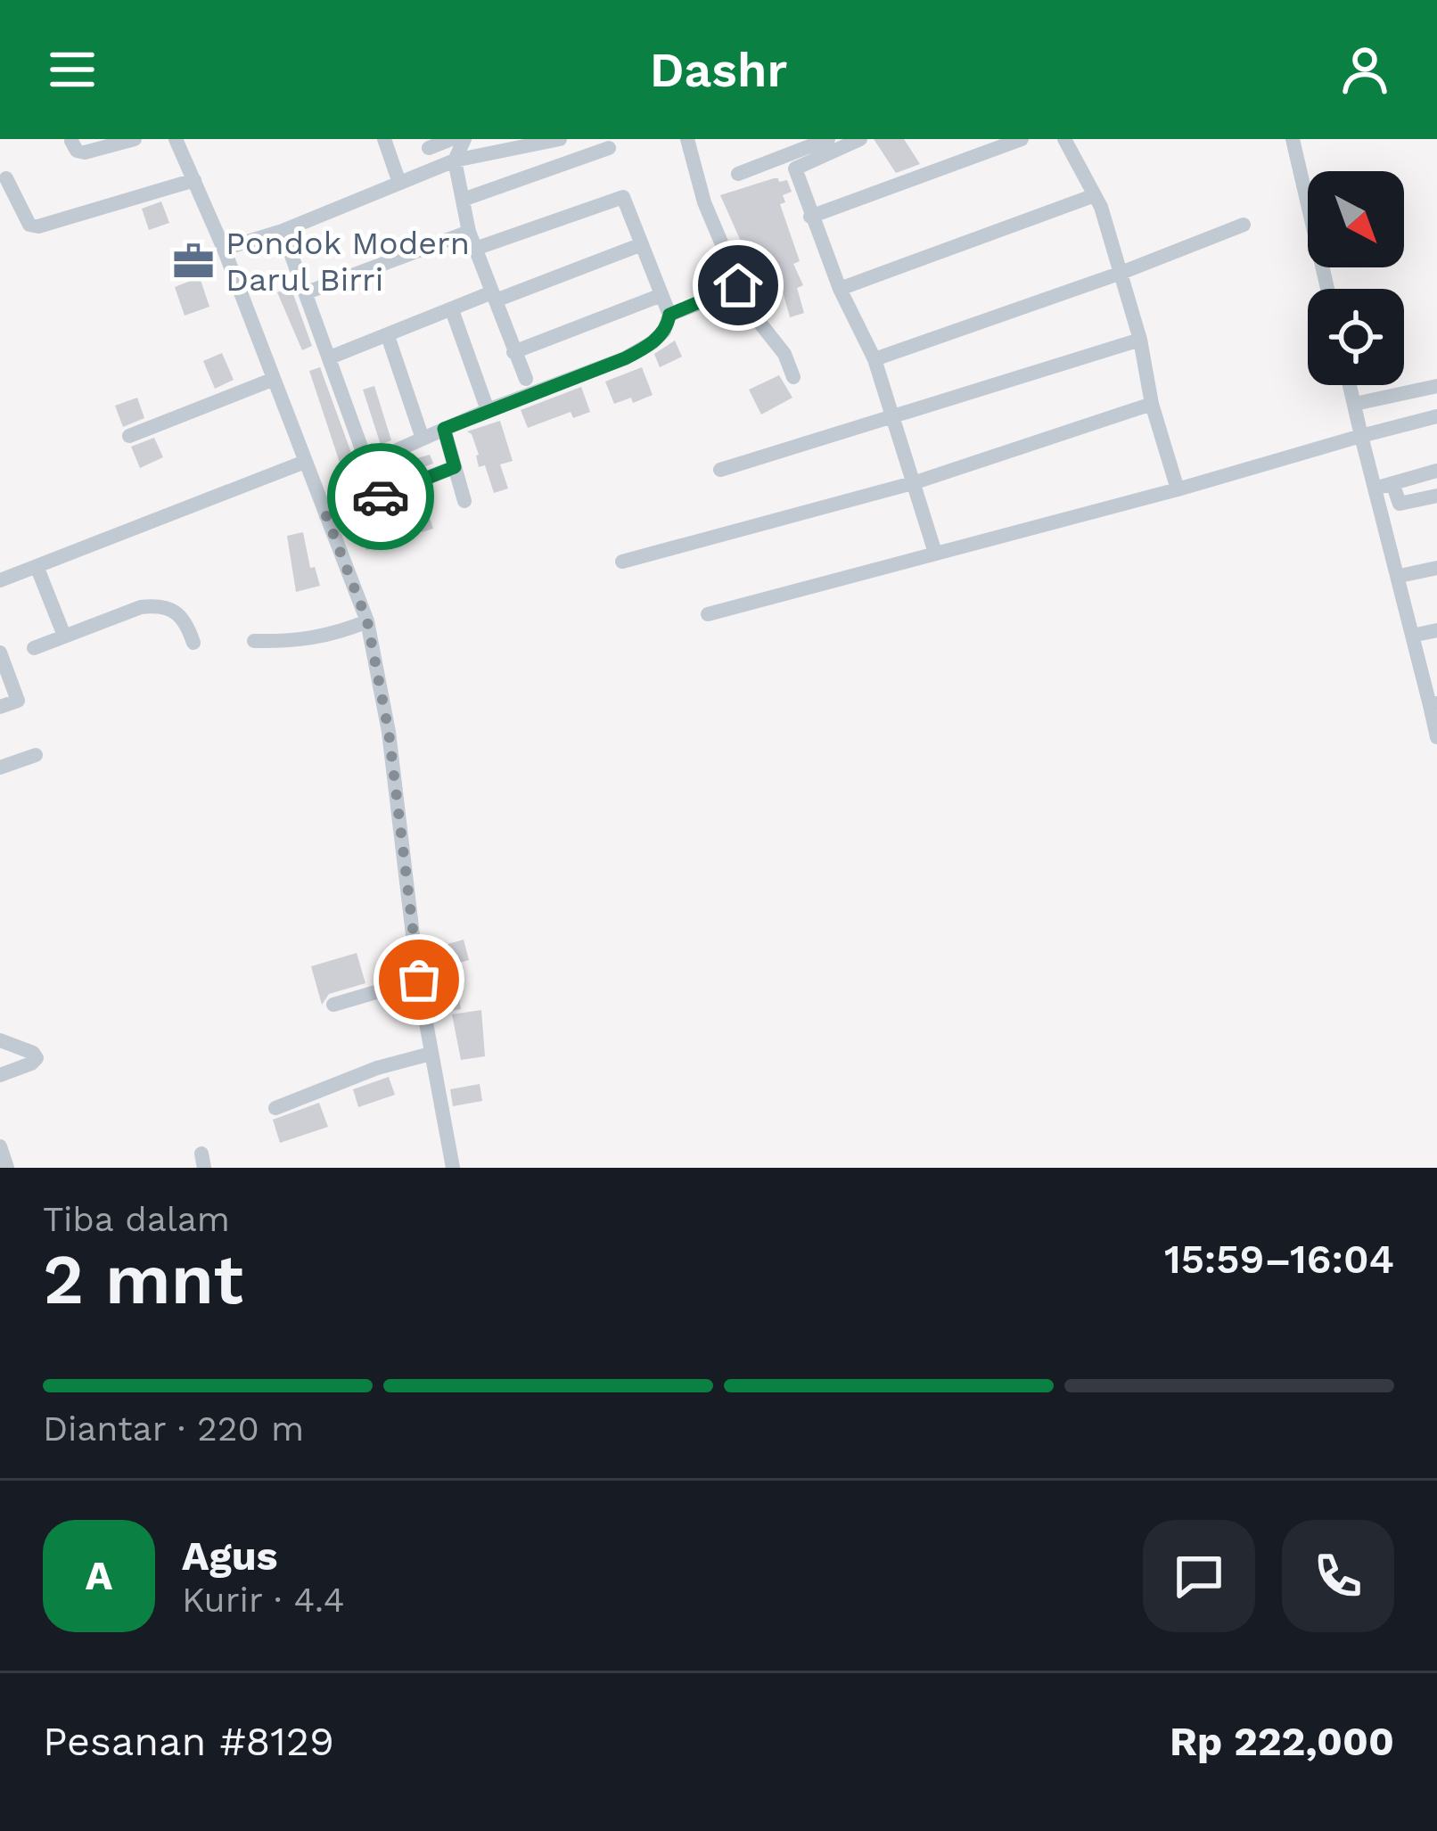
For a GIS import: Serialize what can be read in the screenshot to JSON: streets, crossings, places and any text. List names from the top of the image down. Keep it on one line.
{"places":{"office":["Pondok Modern Darul Birri"]},"north":"bottom right","page":{"header":"Dashr","heading":["2 mnt","Tiba dalam","15:59–16:04"],"panel":["Agus","Kurir · 4.4","Pesanan #8129","Rp 222,000"],"bar":"Diantar · 220 m","round":"A"}}
